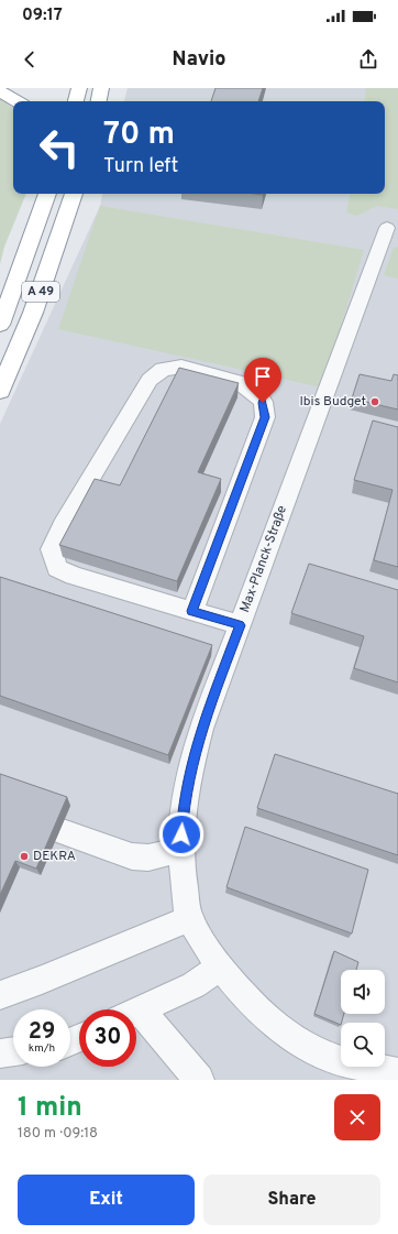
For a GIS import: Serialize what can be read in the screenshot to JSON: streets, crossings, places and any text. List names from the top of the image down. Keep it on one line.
{"streets":{"highway":["A 49"],"street":["Max-Planck-Straße"]},"places":["Ibis Budget","DEKRA"],"page":{"status":"09:17","header":"Navio","turn":["70 m","Turn left"],"speed":"29 km/h","limit":"30","heading":["1 min","180 m · 09:18"],"buttons":["Exit","Share"]}}
